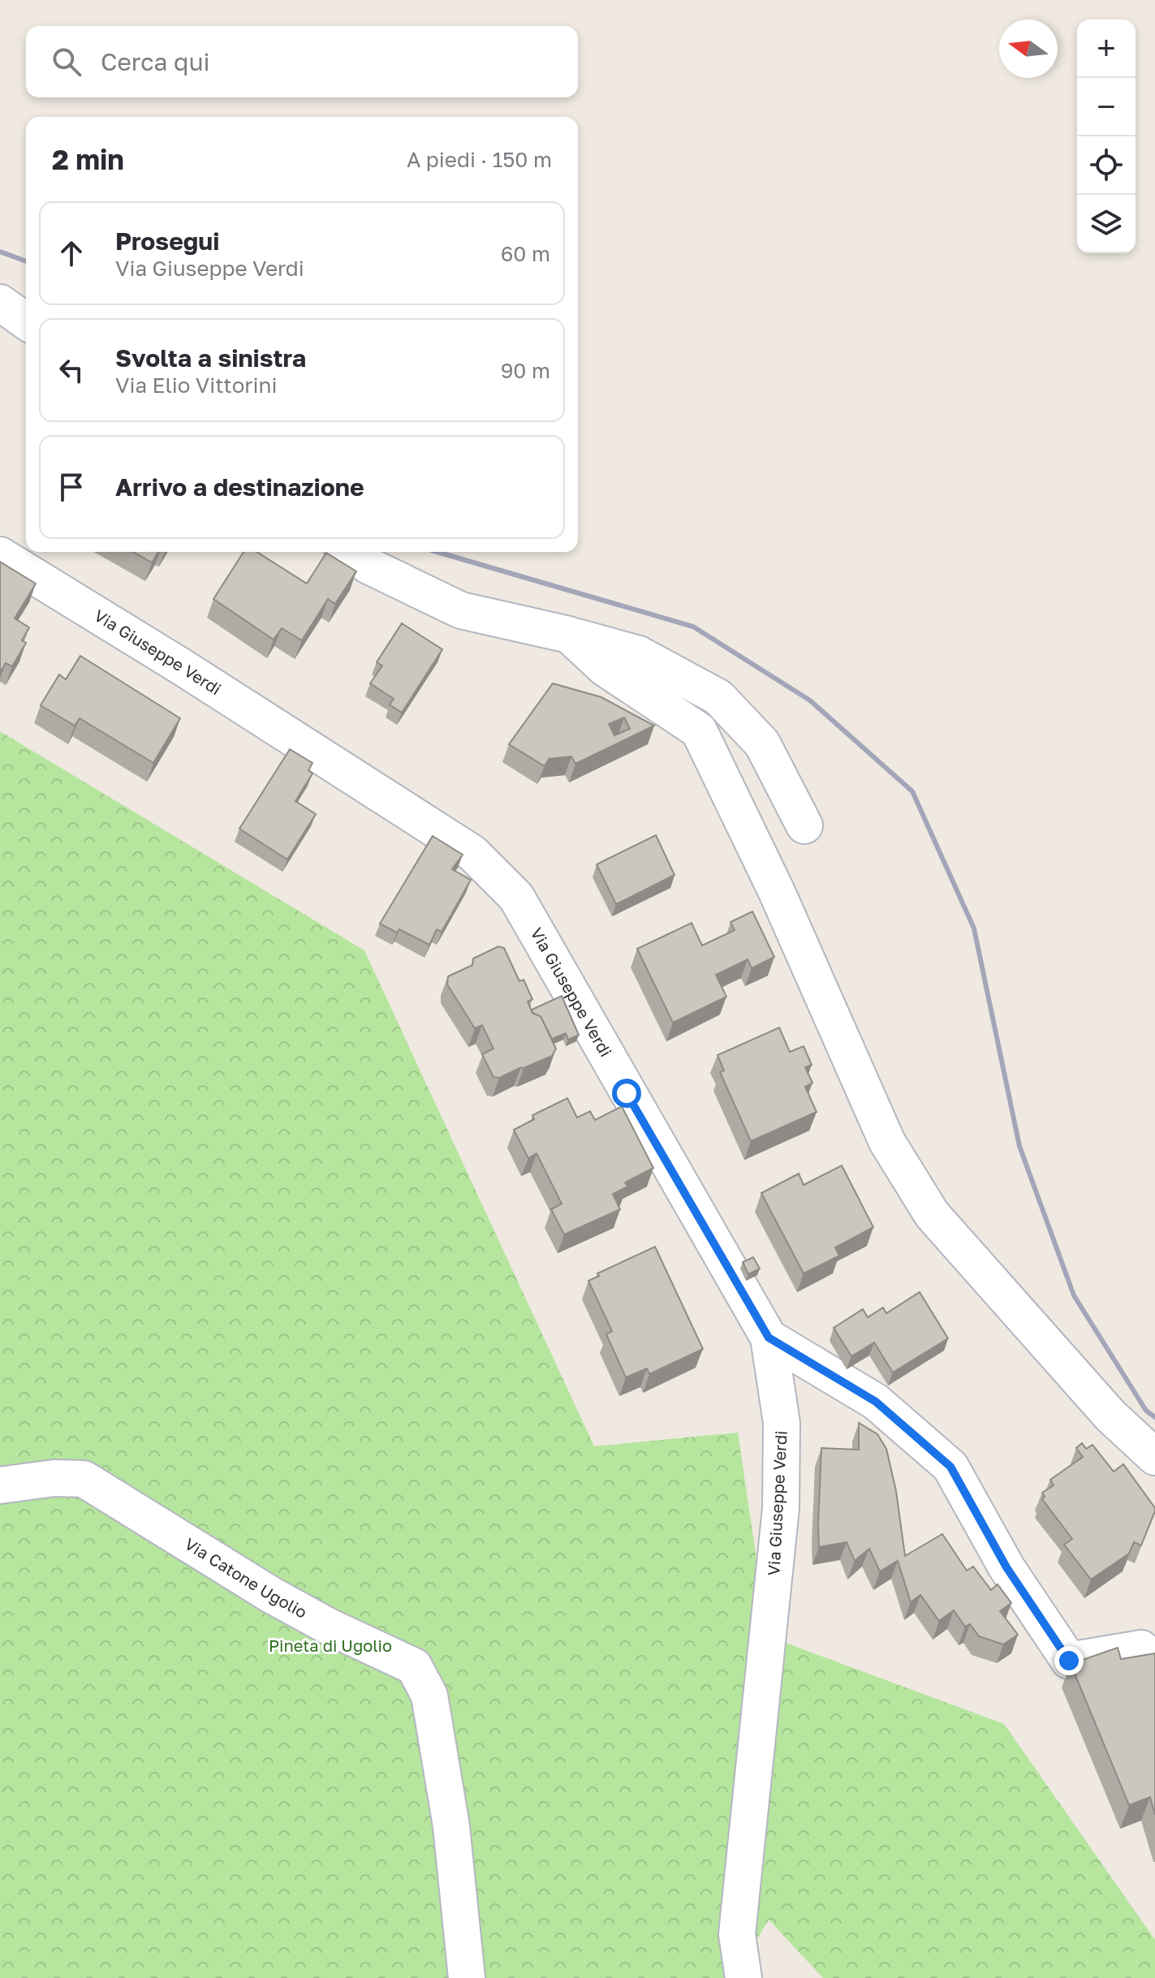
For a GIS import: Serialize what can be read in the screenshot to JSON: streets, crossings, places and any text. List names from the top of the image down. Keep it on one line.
{"streets":{"street":["Via Giuseppe Verdi","Via Catone Ugolio"]},"parks":["Pineta di Ugolio"],"north":"left","page":{"map_buttons":["+","−"],"search":"Cerca qui","heading":["2 min","A piedi · 150 m"],"list":[["Prosegui","Via Giuseppe Verdi","60 m"],["Svolta a sinistra","Via Elio Vittorini","90 m"],"Arrivo a destinazione"]}}
